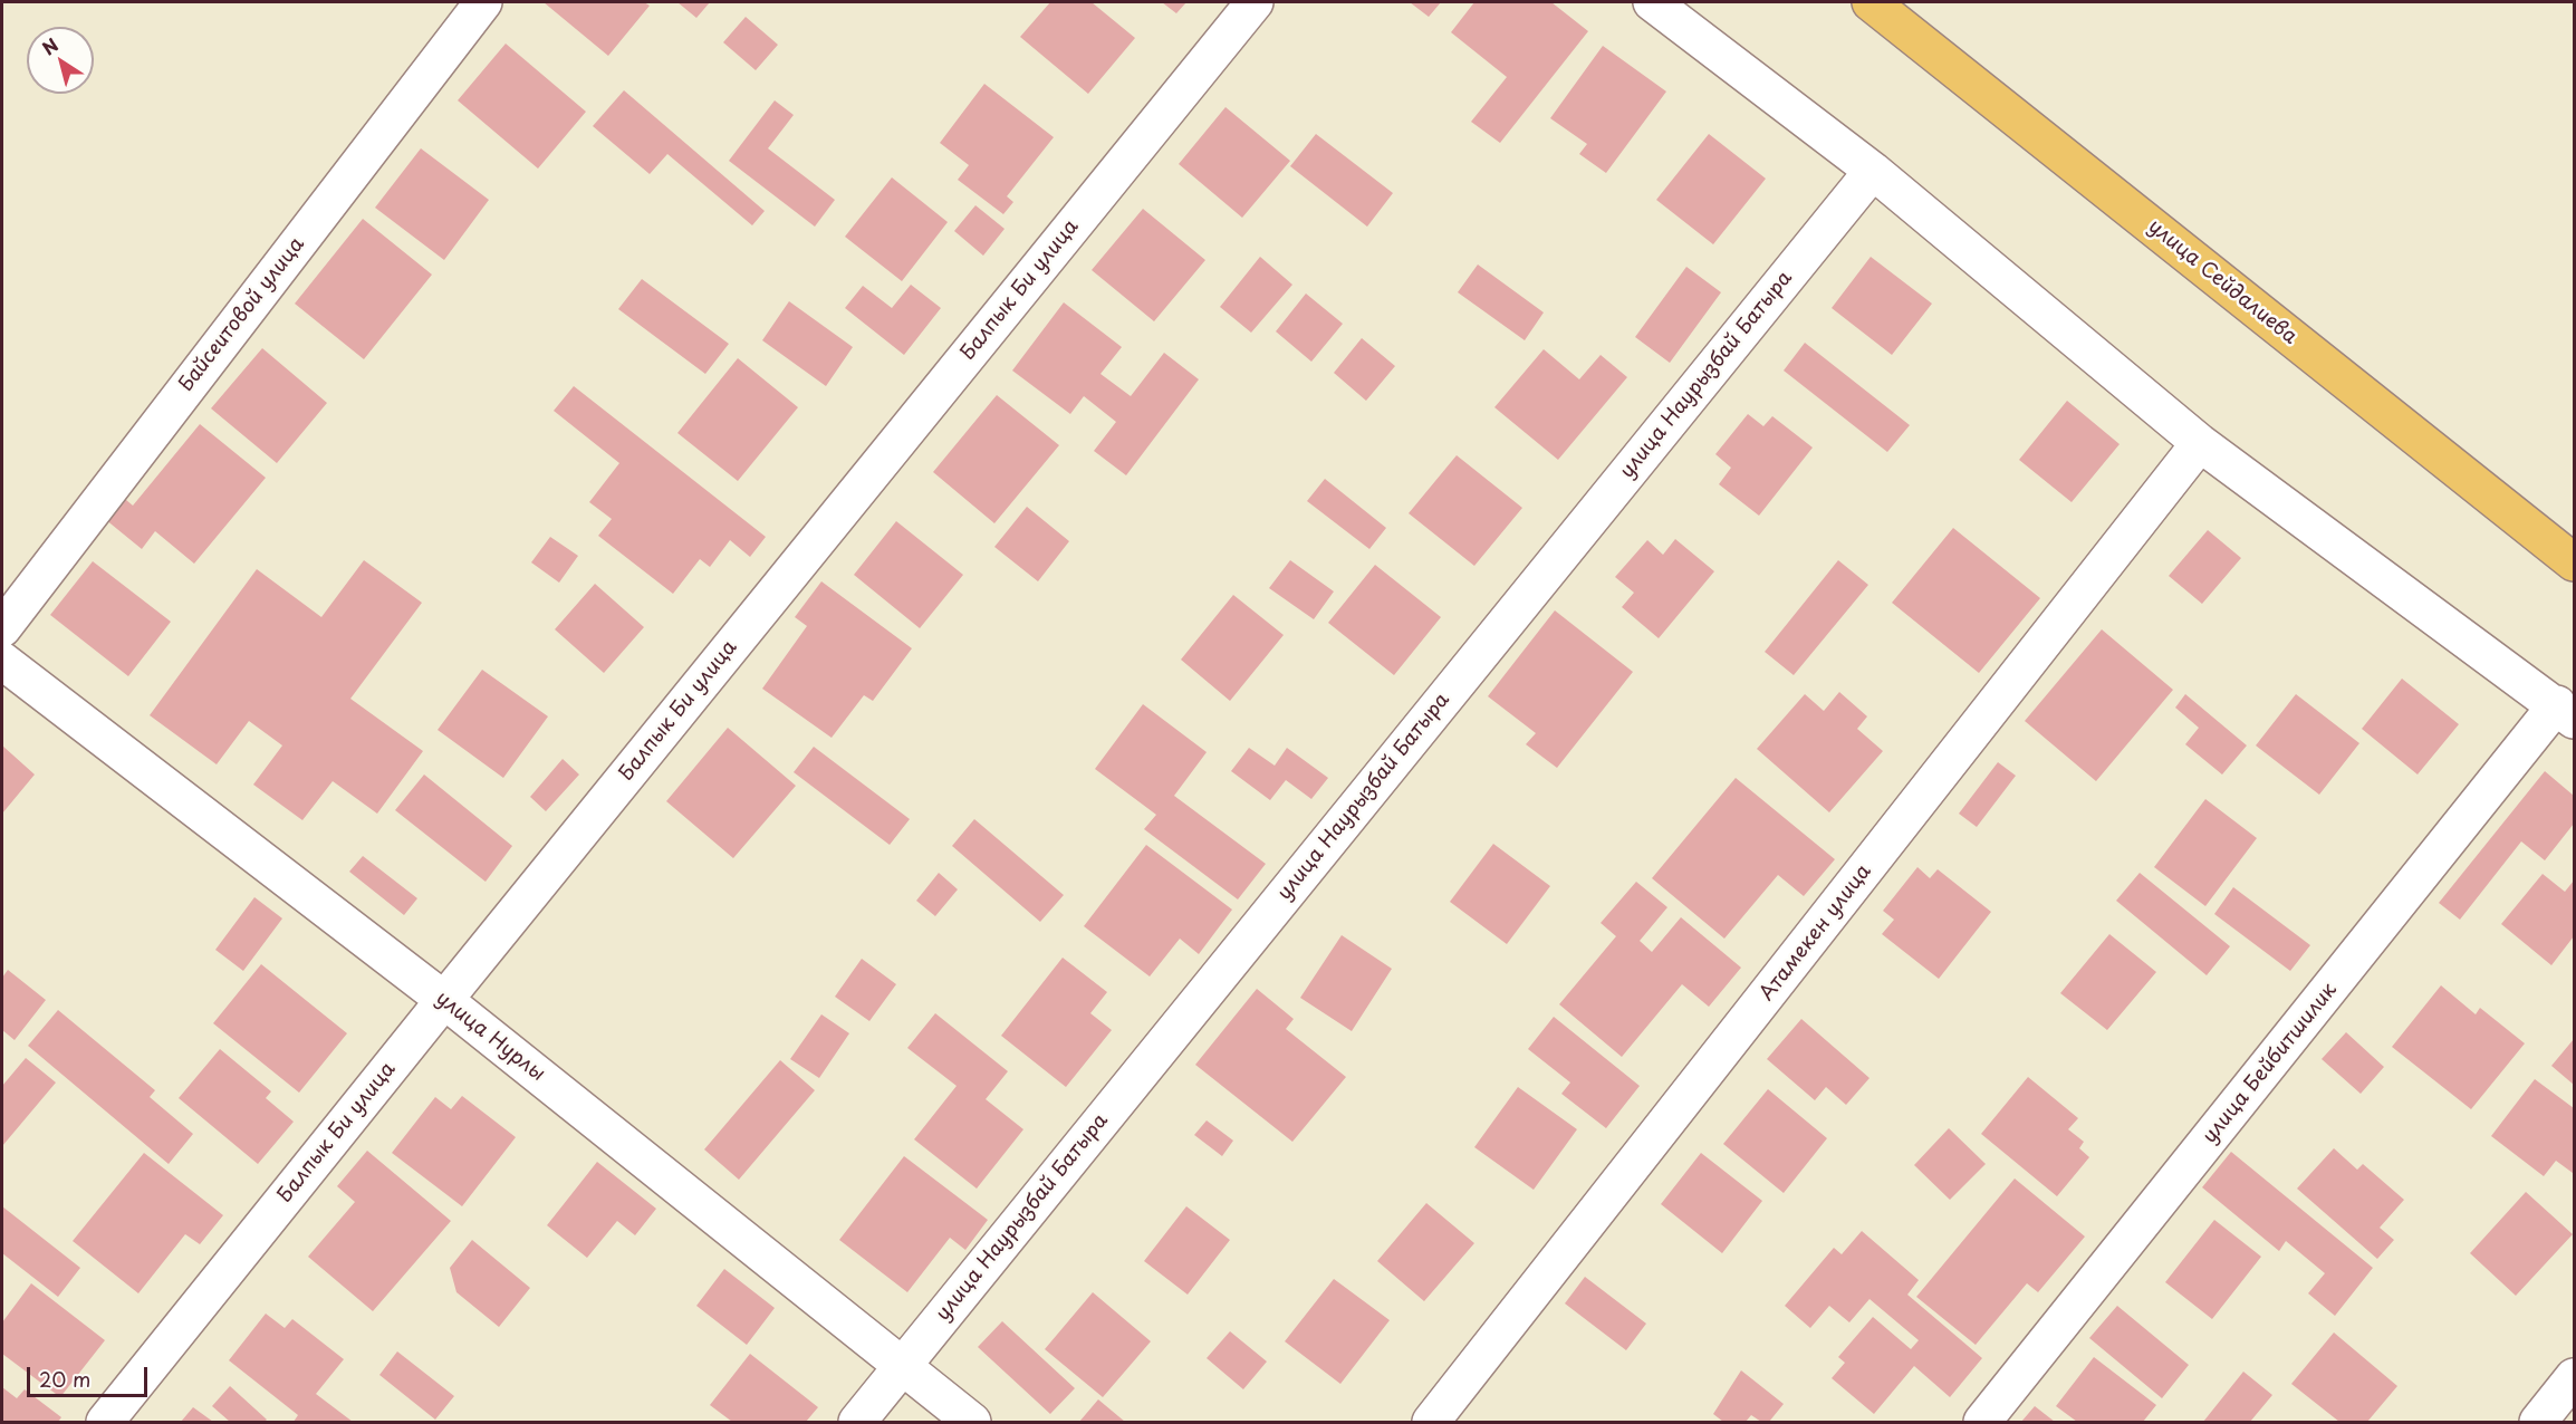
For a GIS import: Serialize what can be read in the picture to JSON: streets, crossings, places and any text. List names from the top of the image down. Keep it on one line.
{"streets":{"main road":["улица Сейдалиева"],"street":["Балпык Би улица","Байсеитовой улица","улица Наурызбай Батыра","Атамекен улица","улица Нурлы","улица Бейбитшилик"]},"crossings":[["Балпык Би улица","улица Нурлы"],["улица Наурызбай Батыра","улица Нурлы"]],"scale_bar":"20 m","north":"top left"}
